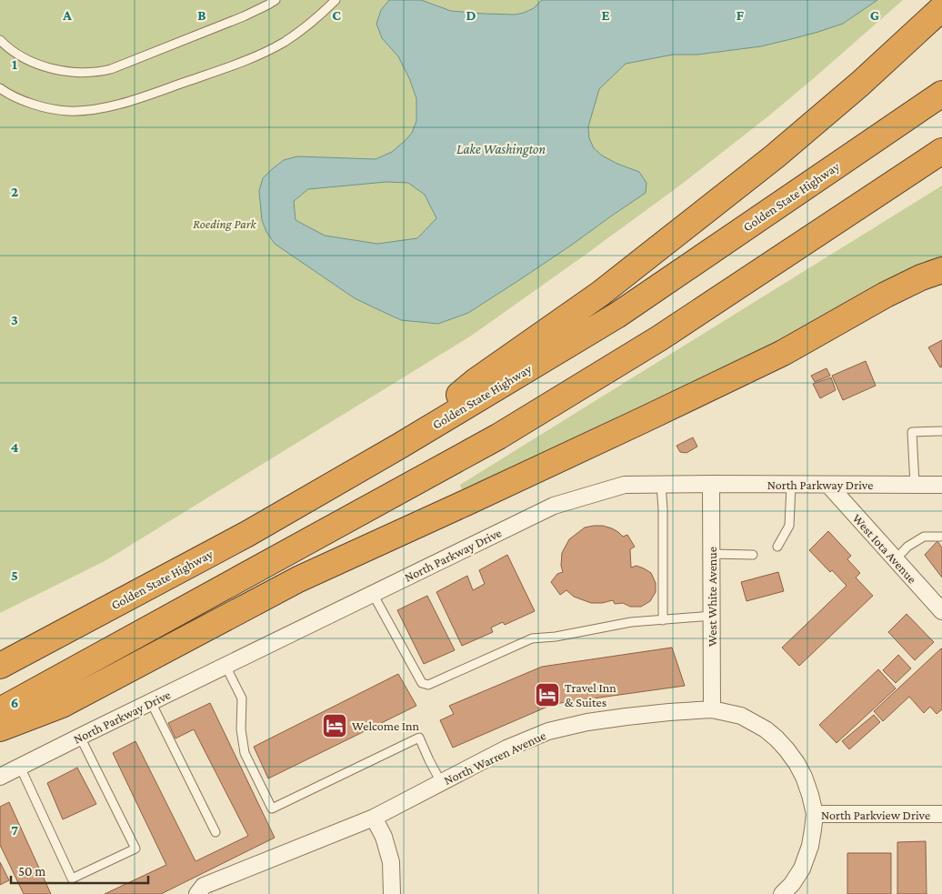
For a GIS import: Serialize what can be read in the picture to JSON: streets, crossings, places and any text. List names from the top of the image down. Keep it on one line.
{"streets":{"highway":["Golden State Highway"],"street":["North Parkway Drive","West Iota Avenue","West White Avenue","North Warren Avenue","North Parkview Drive"]},"crossings":[["North Parkway Drive","West Iota Avenue"],["North Parkway Drive","West White Avenue"],["West White Avenue","North Warren Avenue"],["North Warren Avenue","North Parkview Drive"]],"water":["Lake Washington"],"parks":["Roeding Park"],"places":{"hotel":["Travel Inn & Suites","Welcome Inn"]},"scale_bar":"50 m","grid":{"columns":["A","B","C","D","E","F","G"],"rows":["1","2","3","4","5","6","7"]}}
